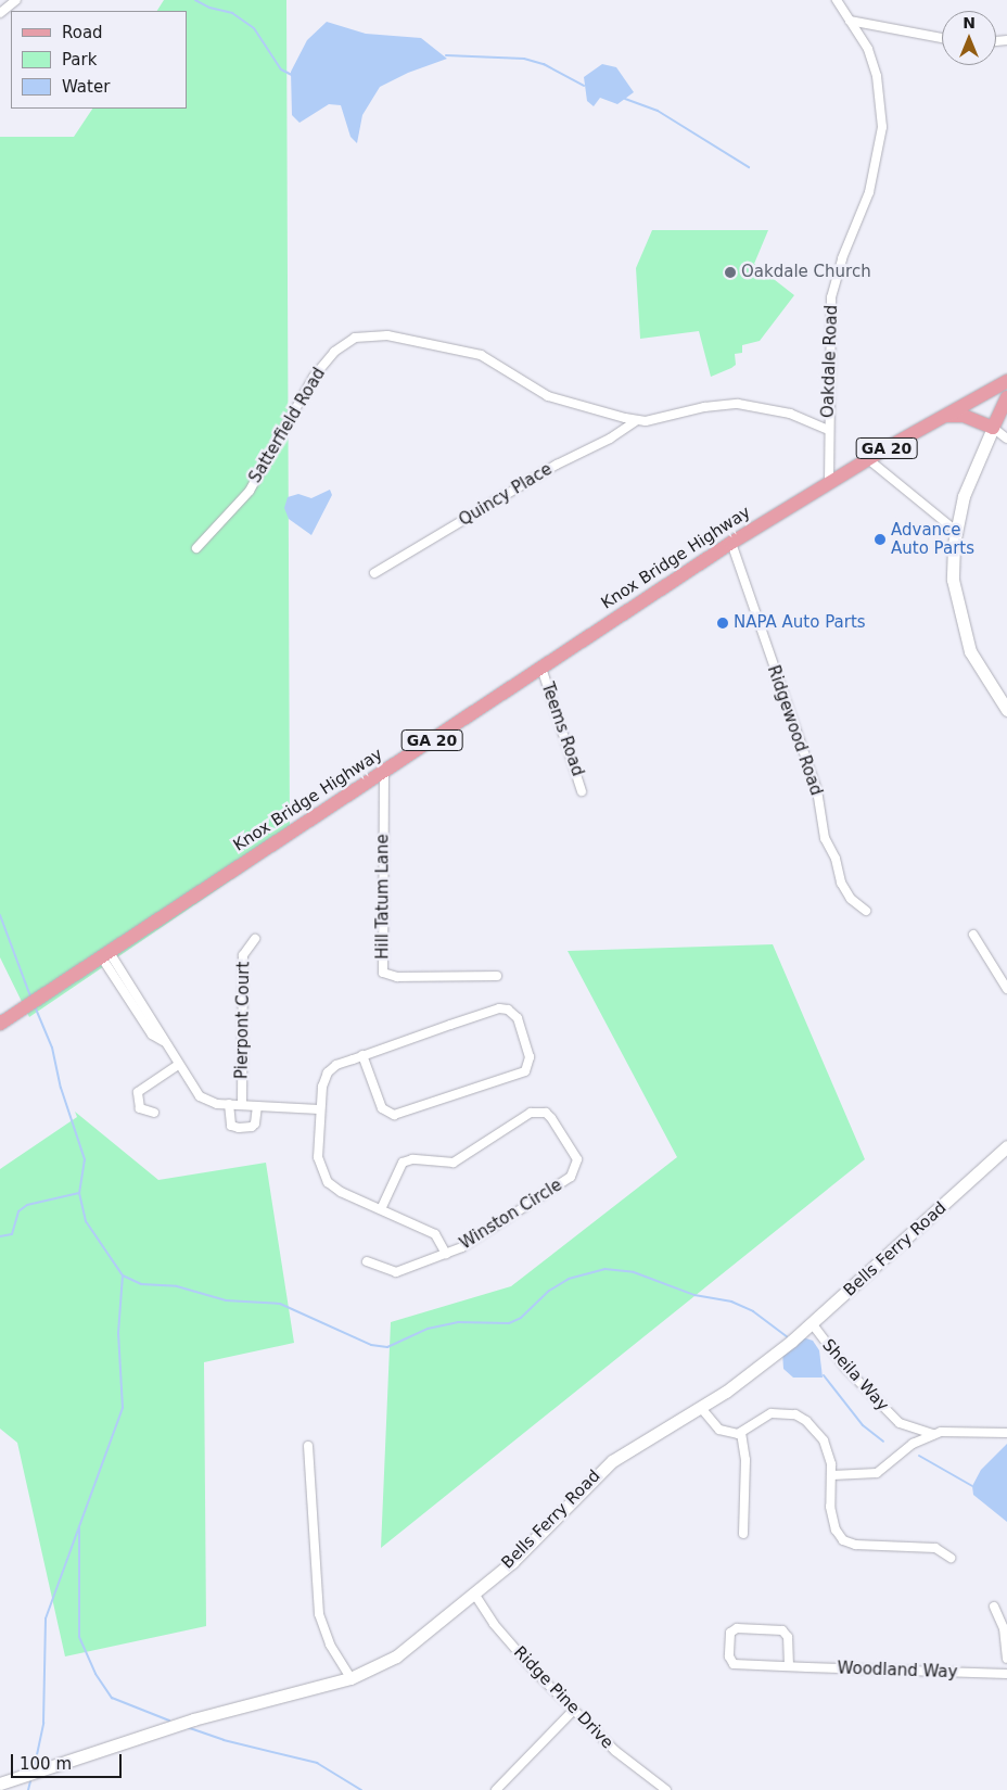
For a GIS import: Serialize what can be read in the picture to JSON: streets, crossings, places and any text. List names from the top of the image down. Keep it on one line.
{"streets":{"main road":["GA 20","Knox Bridge Highway","Bells Ferry Road"],"street":["Oakdale Road","Satterfield Road","Quincy Place","Teems Road","Ridgewood Road","Hill Tatum Lane","Pierpont Court","Winston Circle","Sheila Way","Woodland Way","Ridge Pine Drive"]},"crossings":[["Oakdale Road","Satterfield Road"],["Oakdale Road","GA 20"],["Oakdale Road","Knox Bridge Highway"],["Satterfield Road","Quincy Place"],["GA 20","Knox Bridge Highway"],["Knox Bridge Highway","Teems Road"],["Knox Bridge Highway","Ridgewood Road"],["Knox Bridge Highway","Hill Tatum Lane"],["Bells Ferry Road","Sheila Way"],["Bells Ferry Road","Ridge Pine Drive"]],"places":["Oakdale Church","Advance Auto Parts","NAPA Auto Parts"],"legend":["Road","Park","Water"],"scale_bar":"100 m","north":"top"}
